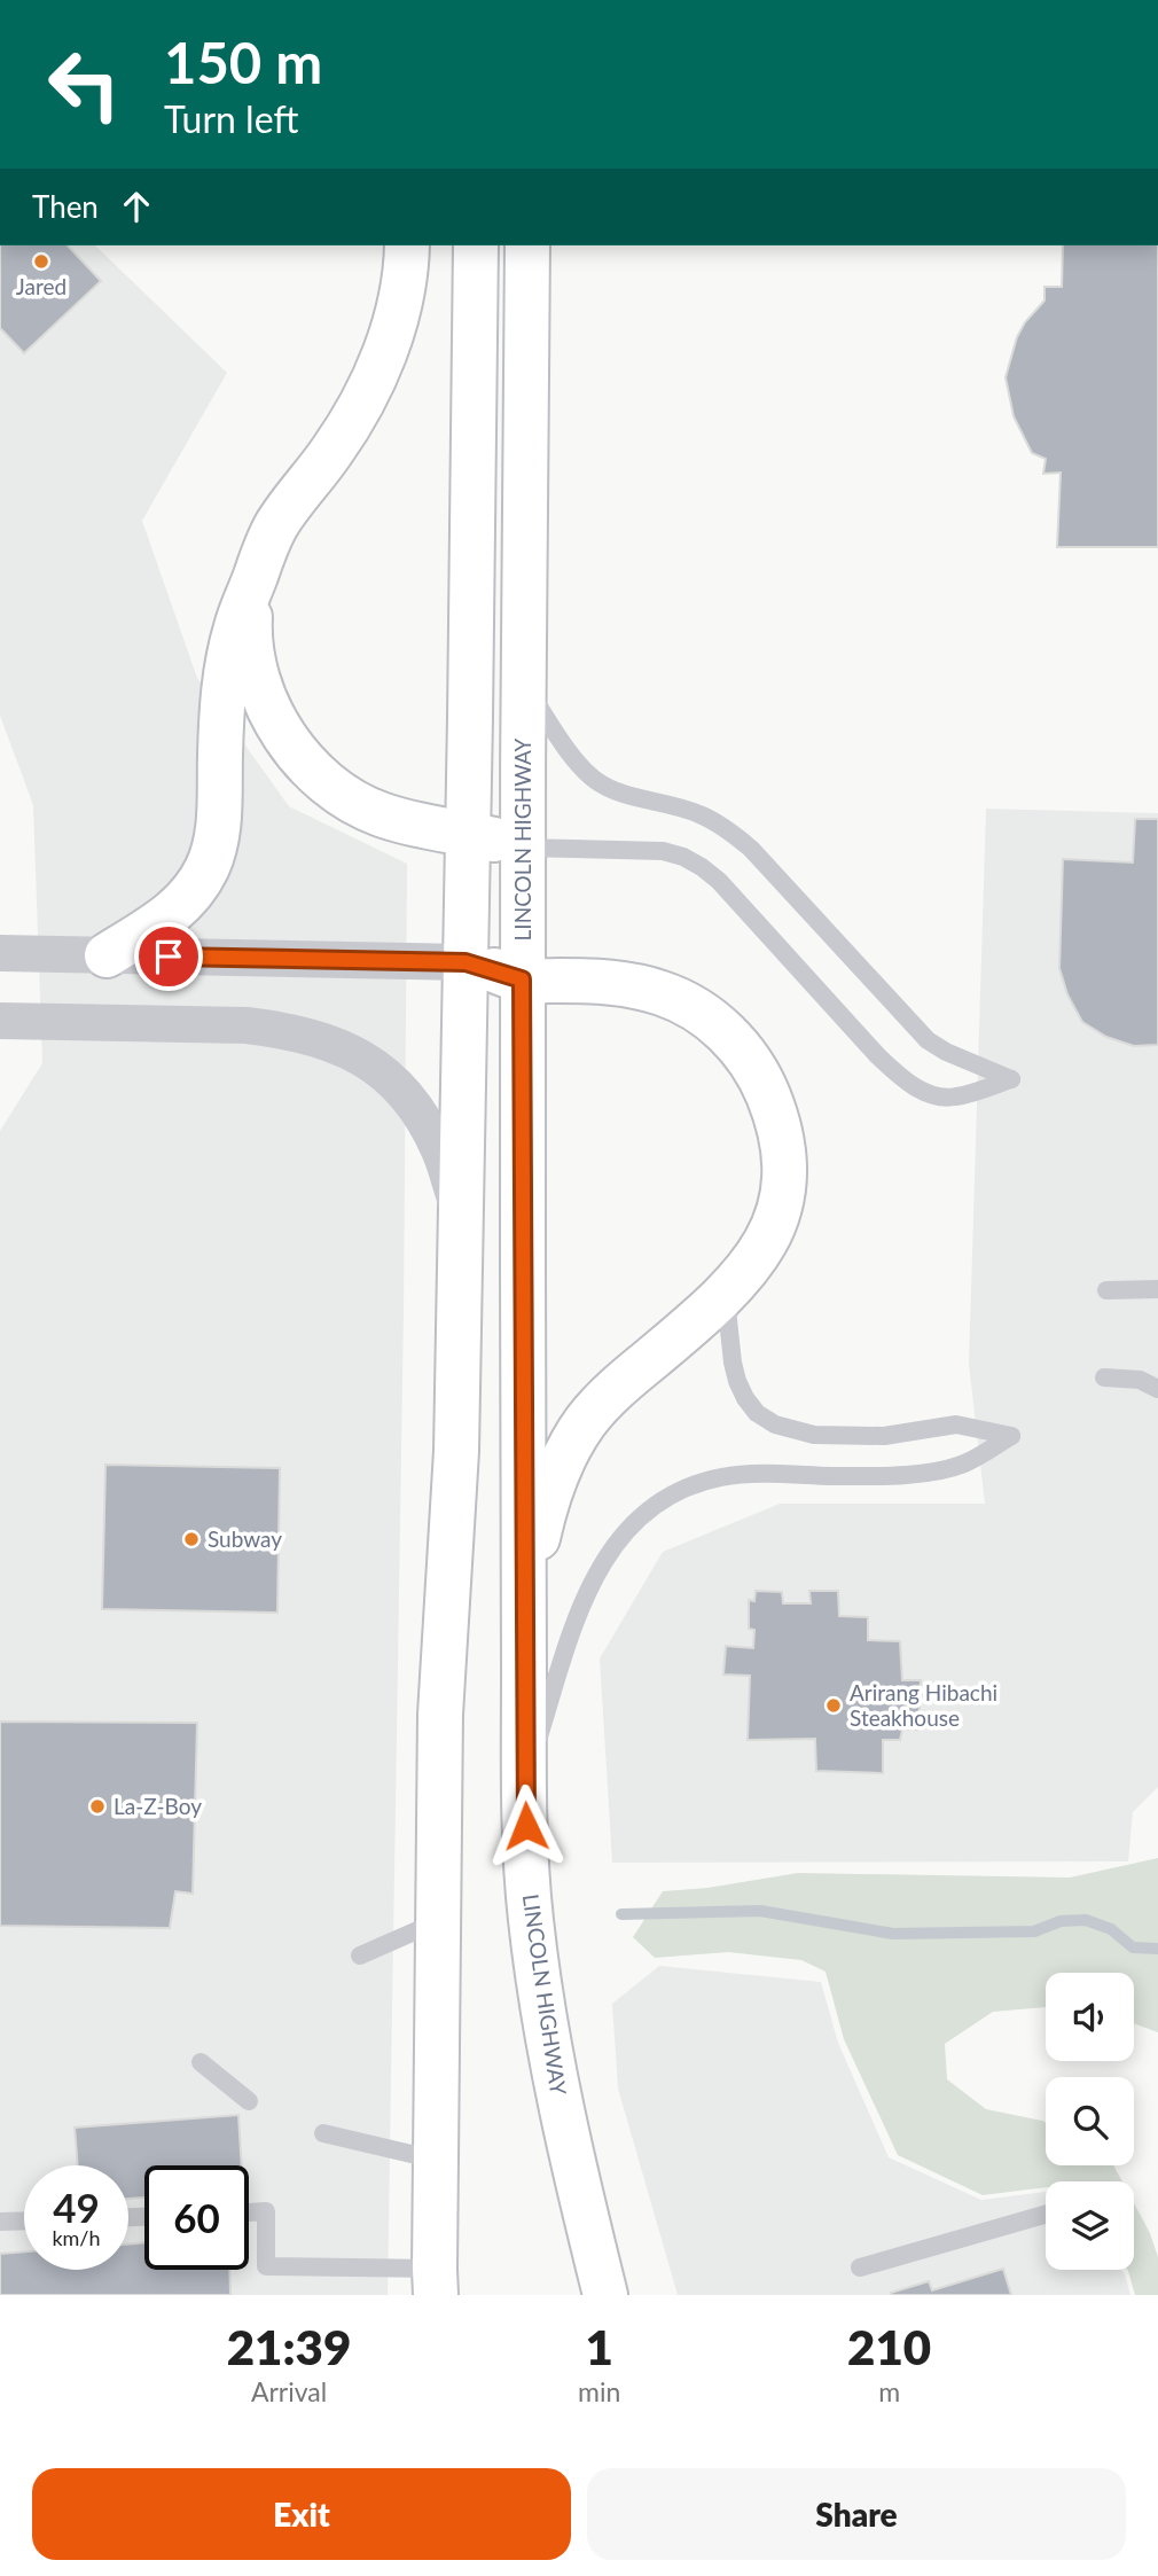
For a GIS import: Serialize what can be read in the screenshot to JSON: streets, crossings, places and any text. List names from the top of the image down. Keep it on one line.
{"streets":{"main road":["LINCOLN HIGHWAY"]},"places":["Jared","Subway","Arirang Hibachi Steakhouse","La-Z-Boy"],"page":{"turn":["150 m","Turn left"],"then":"Then","speed":"49 km/h","limit":"60","eta":["21:39","Arrival","1","min","210","m"],"buttons":["Exit","Share"]}}
